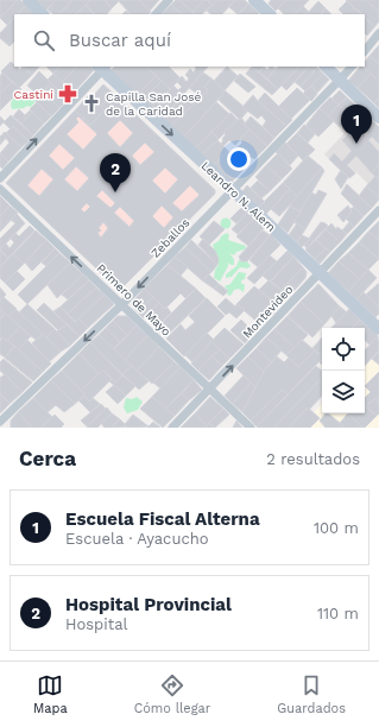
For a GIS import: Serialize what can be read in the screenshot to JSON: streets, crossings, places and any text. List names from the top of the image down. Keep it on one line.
{"streets":{"main road":["Leandro N. Alem"],"street":["Zeballos","Primero de Mayo","Montevideo"]},"crossings":[["Leandro N. Alem","Zeballos"],["Leandro N. Alem","Montevideo"],["Zeballos","Primero de Mayo"],["Primero de Mayo","Montevideo"]],"one_way":["Leandro N. Alem","Zeballos","Primero de Mayo","Montevideo"],"places":{"pharmacy":["Castini"],"church":["Capilla San José de la Caridad"]},"page":{"search":"Buscar aquí","pins":["1","2"],"heading":["Cerca","2 resultados"],"list":[{"mark":"1","name":"Escuela Fiscal Alterna","note":"Escuela · Ayacucho","value":"100 m"},{"mark":"2","name":"Hospital Provincial","note":"Hospital","value":"110 m"}],"nav":["Mapa","Cómo llegar","Guardados"]}}
